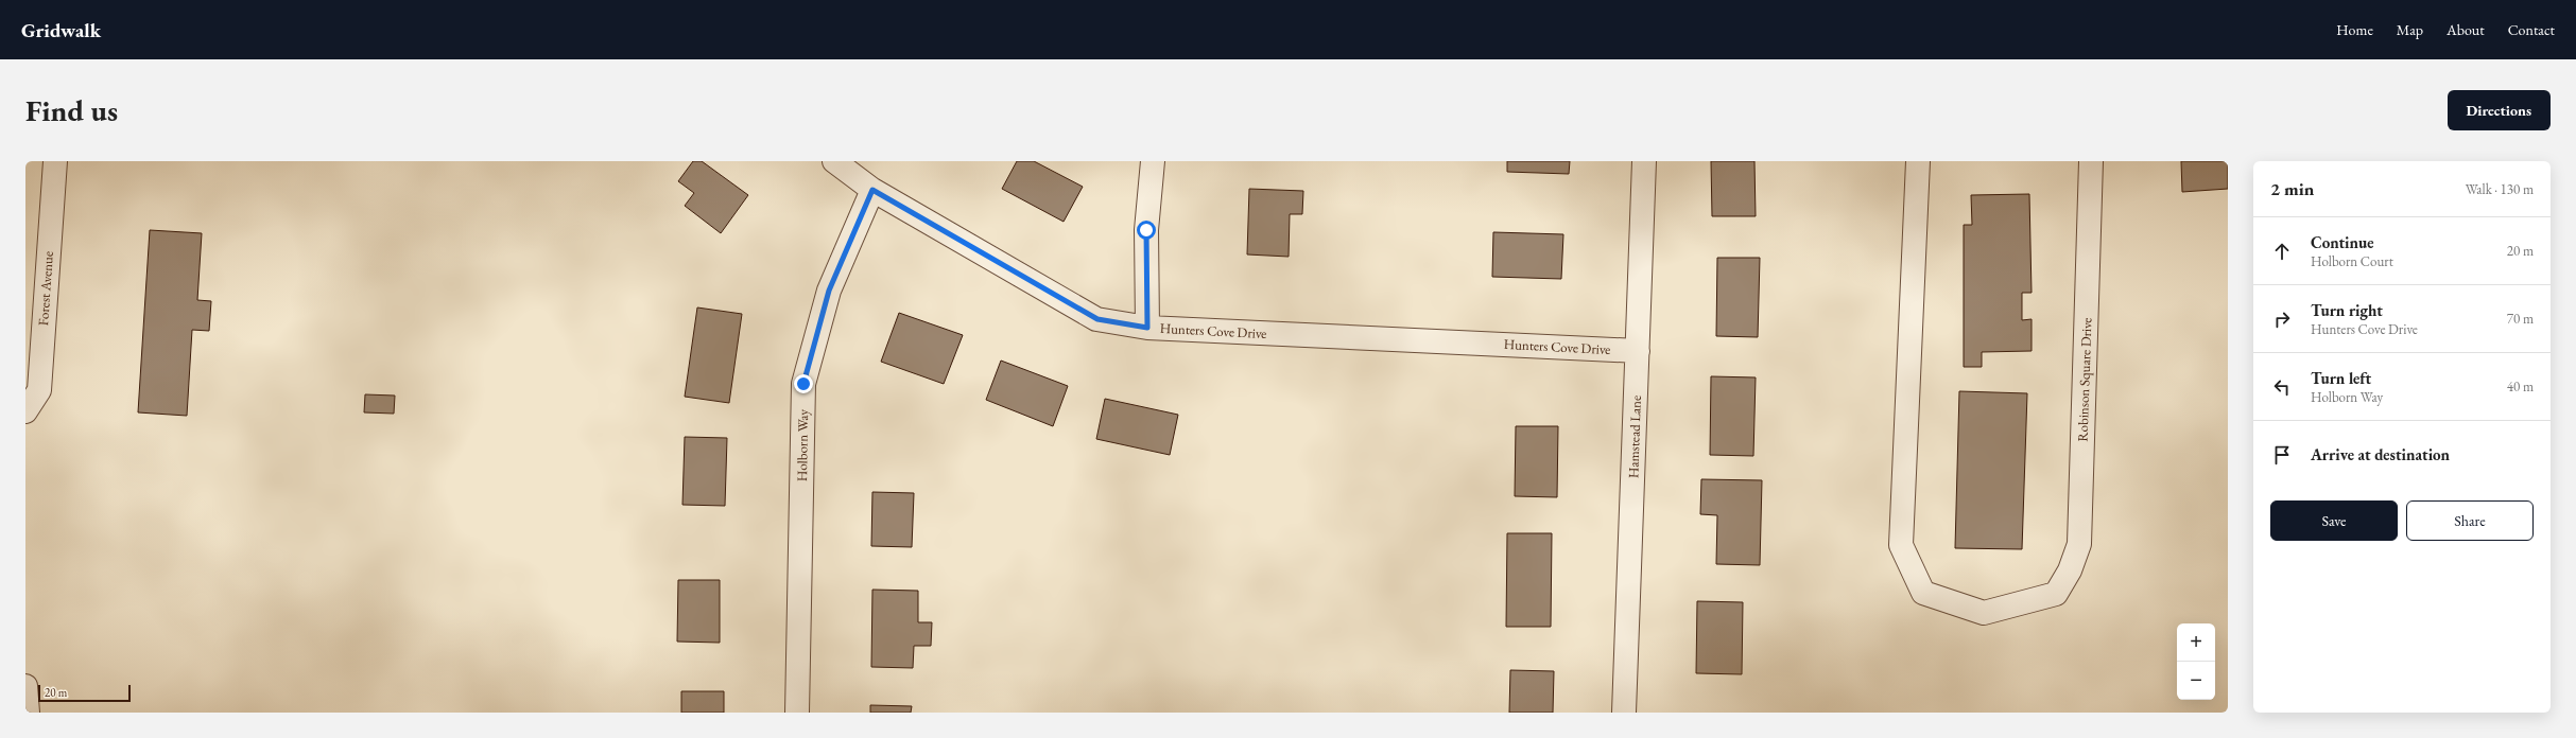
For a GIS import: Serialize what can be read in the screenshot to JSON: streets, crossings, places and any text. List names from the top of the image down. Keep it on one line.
{"streets":{"street":["Forest Avenue","Hunters Cove Drive","Robinson Square Drive","Hamstead Lane","Holborn Way"]},"crossings":[["Hunters Cove Drive","Hamstead Lane"],["Hunters Cove Drive","Holborn Way"]],"scale_bar":"20 m","page":{"header":"Gridwalk","nav":["Home","Map","About","Contact"],"buttons":["Directions",["Save","Share"]],"title":"Find us","heading":["2 min","Walk · 130 m"],"list":[["Continue","Holborn Court","20 m"],["Turn right","Hunters Cove Drive","70 m"],["Turn left","Holborn Way","40 m"],"Arrive at destination"],"map_buttons":["+","−"],"scale":"20 m"}}
